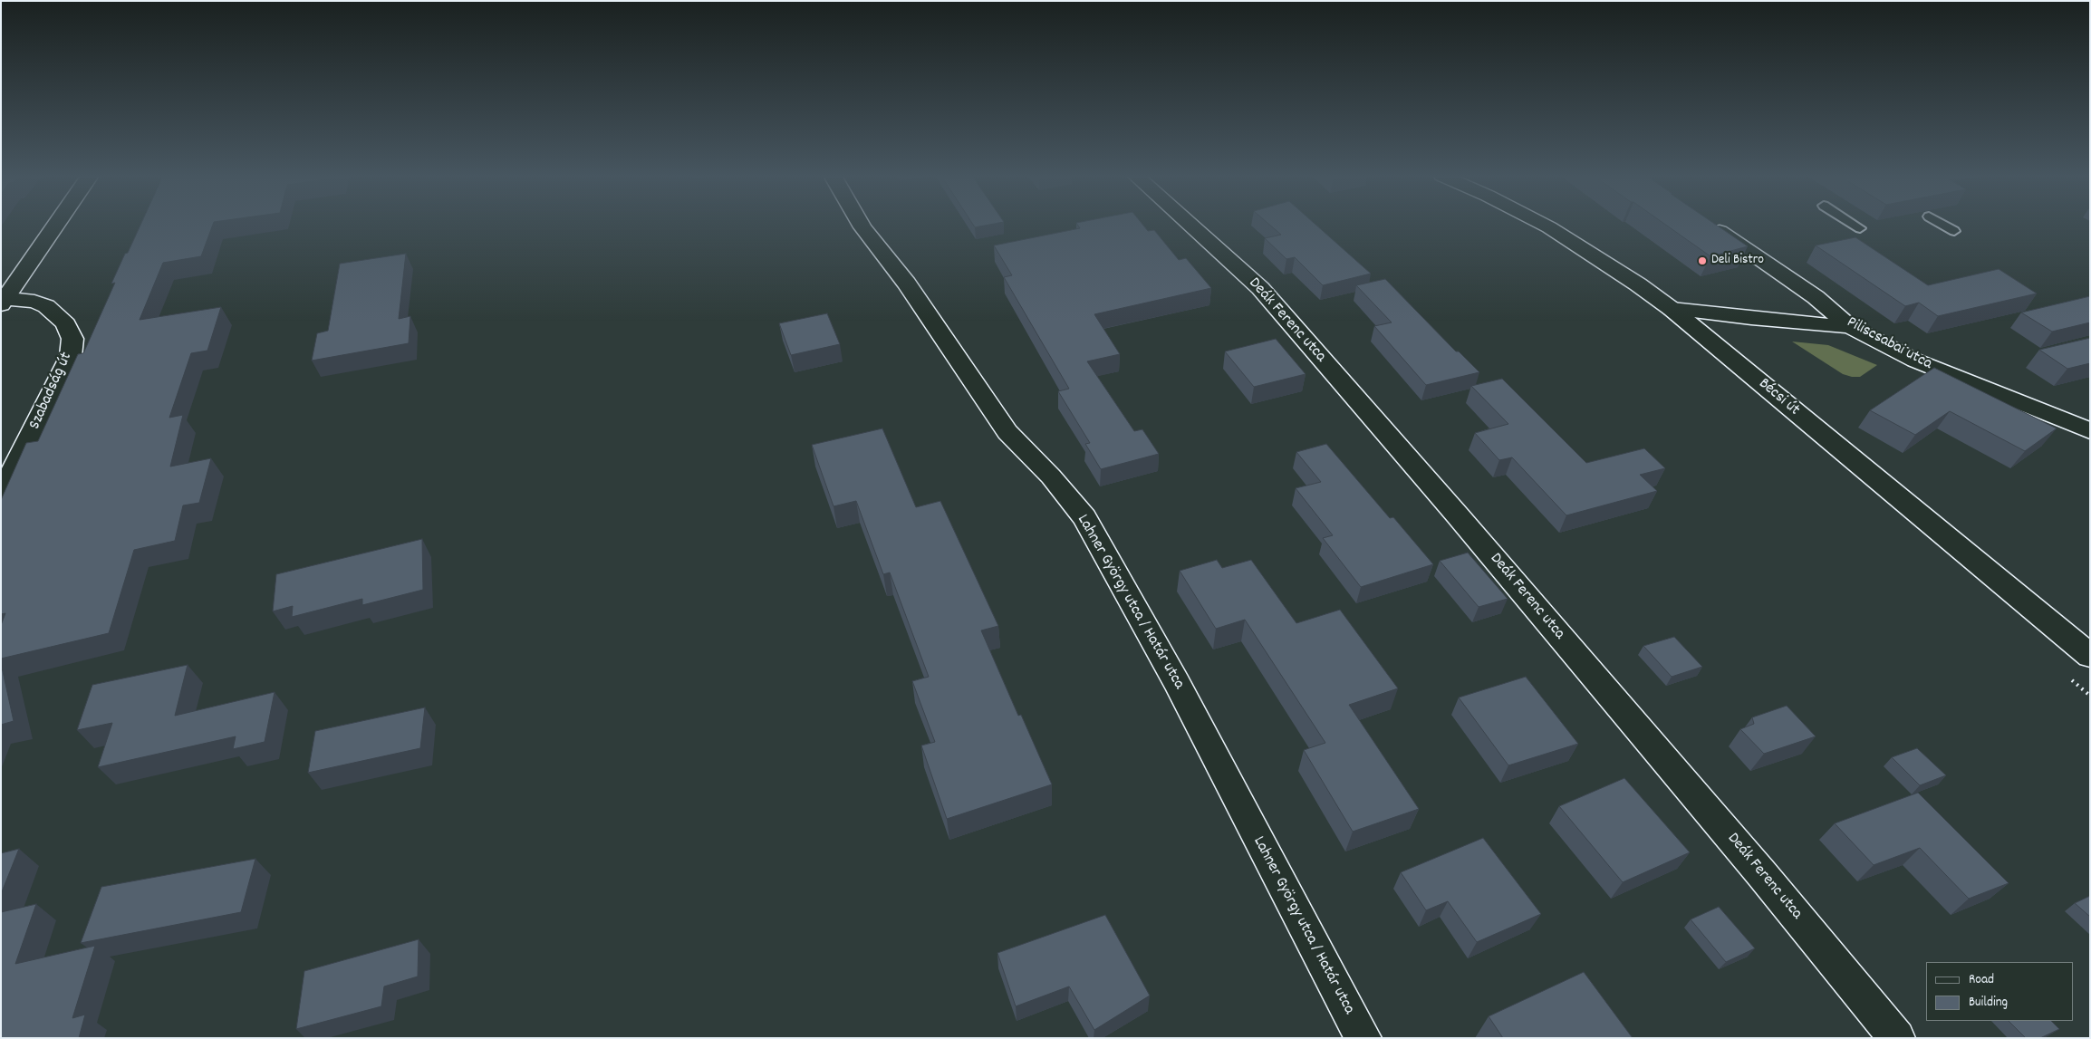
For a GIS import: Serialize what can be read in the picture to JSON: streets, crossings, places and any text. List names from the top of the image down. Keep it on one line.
{"streets":{"street":["Deák Ferenc utca","Piliscsabai utca","Szabadság út","Bécsi út","Lahner György utca / Határ utca"]},"places":["Deli Bistro"],"legend":["Road","Building"]}
